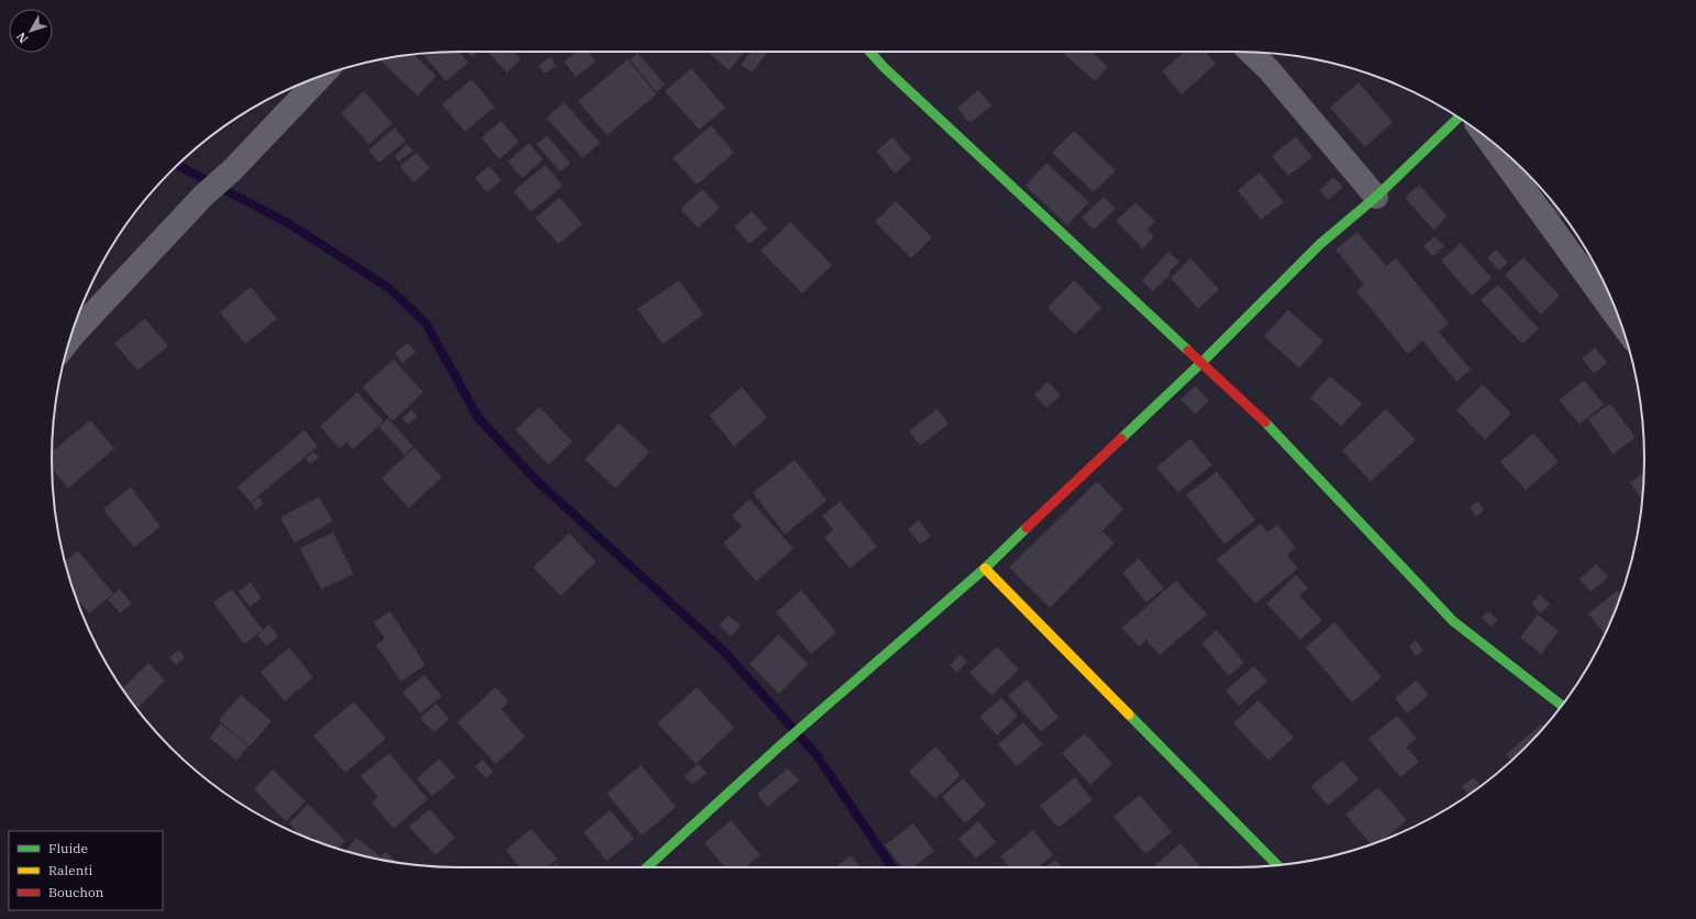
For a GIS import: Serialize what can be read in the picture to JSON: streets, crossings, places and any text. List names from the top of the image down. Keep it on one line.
{"legend":["Fluide","Ralenti","Bouchon"],"north":"bottom left"}
